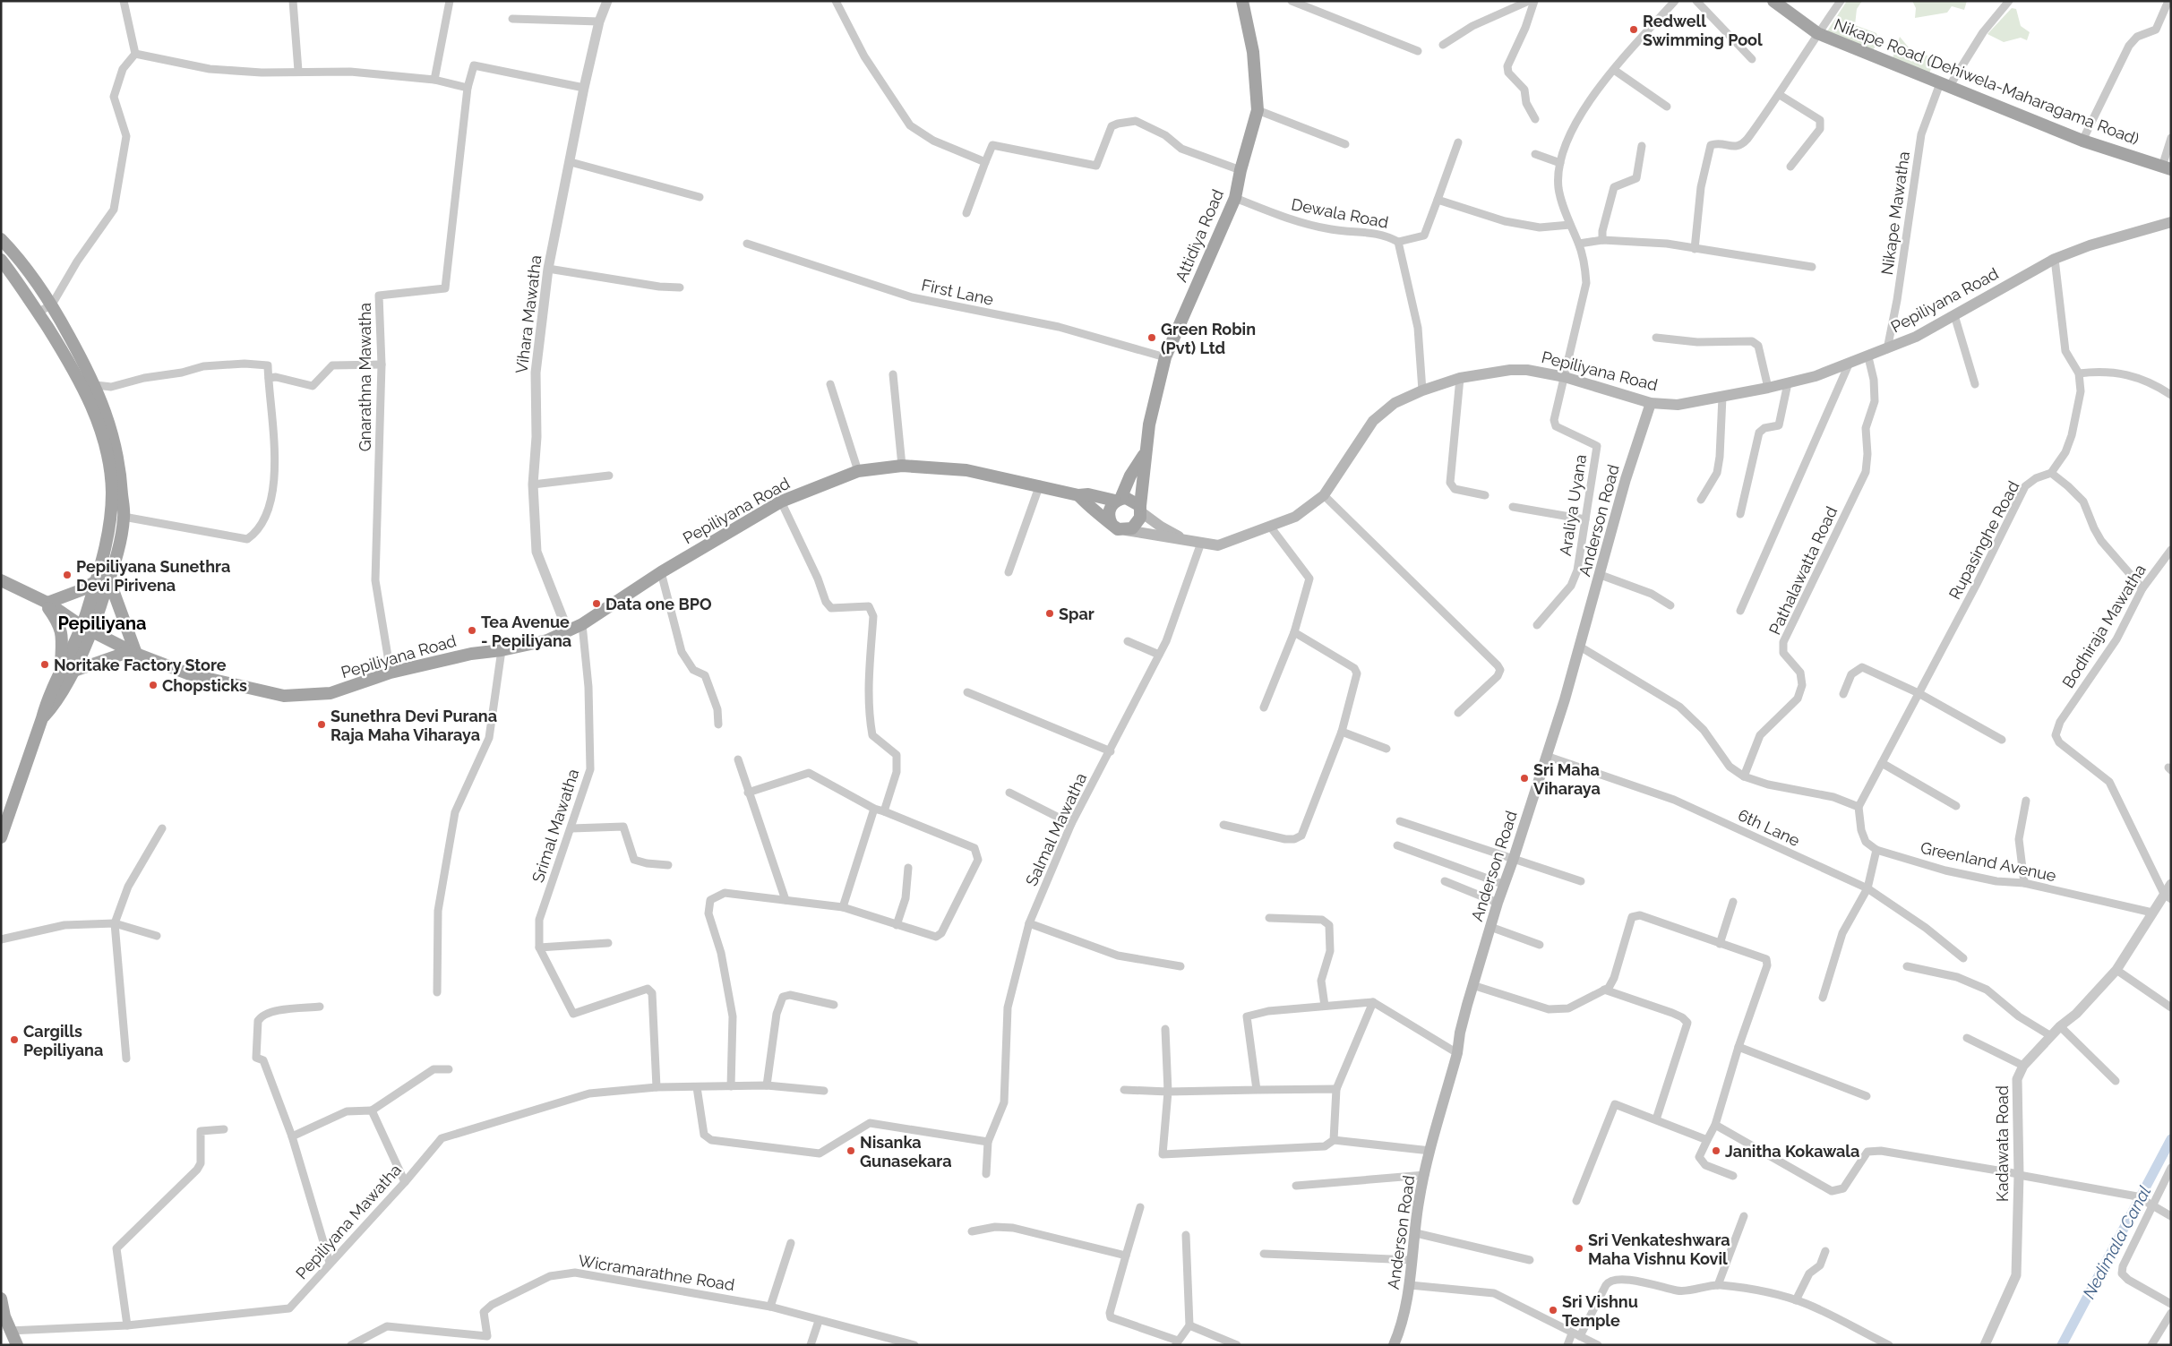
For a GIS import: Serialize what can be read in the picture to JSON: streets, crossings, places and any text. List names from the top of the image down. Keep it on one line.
{"streets":{"main road":["Nikape Road (Dehiwela-Maharagama Road)","Attidiya Road","Pepiliyana Road","Anderson Road"],"street":["Dewala Road","Nikape Mawatha","First Lane","Vihara Mawatha","Gnarathna Mawatha","Araliya Uyana","Rupasinghe Road","Pathalawatta Road","Bodhiraja Mawatha","Srimal Mawatha","6th Lane","Salmal Mawatha","Greenland Avenue","Kadawata Road","Pepiliyana Mawatha","Wicramarathne Road"]},"crossings":[["Nikape Road (Dehiwela-Maharagama Road)","Nikape Mawatha"],["Dewala Road","Attidiya Road"],["Dewala Road","Pepiliyana Road"],["Nikape Mawatha","Pepiliyana Road"],["Attidiya Road","First Lane"],["Attidiya Road","Pepiliyana Road"],["Pepiliyana Road","Vihara Mawatha"],["Pepiliyana Road","Gnarathna Mawatha"],["Pepiliyana Road","Araliya Uyana"],["Pepiliyana Road","Anderson Road"],["Pepiliyana Road","Pathalawatta Road"],["Pepiliyana Road","Srimal Mawatha"],["Pepiliyana Road","Salmal Mawatha"],["Vihara Mawatha","Gnarathna Mawatha"],["Anderson Road","6th Lane"],["Bodhiraja Mawatha","Kadawata Road"],["Srimal Mawatha","Pepiliyana Mawatha"],["Greenland Avenue","Kadawata Road"]],"districts":["Pepiliyana"],"water":["Nedimala Canal"],"places":["Redwell Swimming Pool","Green Robin (Pvt) Ltd","Pepiliyana Sunethra Devi Pirivena","Data one BPO","Spar","Tea Avenue - Pepiliyana","Noritake Factory Store","Chopsticks","Sunethra Devi Purana Raja Maha Viharaya","Sri Maha Viharaya","Cargills Pepiliyana","Nisanka Gunasekara","Janitha Kokawala","Sri Venkateshwara Maha Vishnu Kovil","Sri Vishnu Temple"]}
